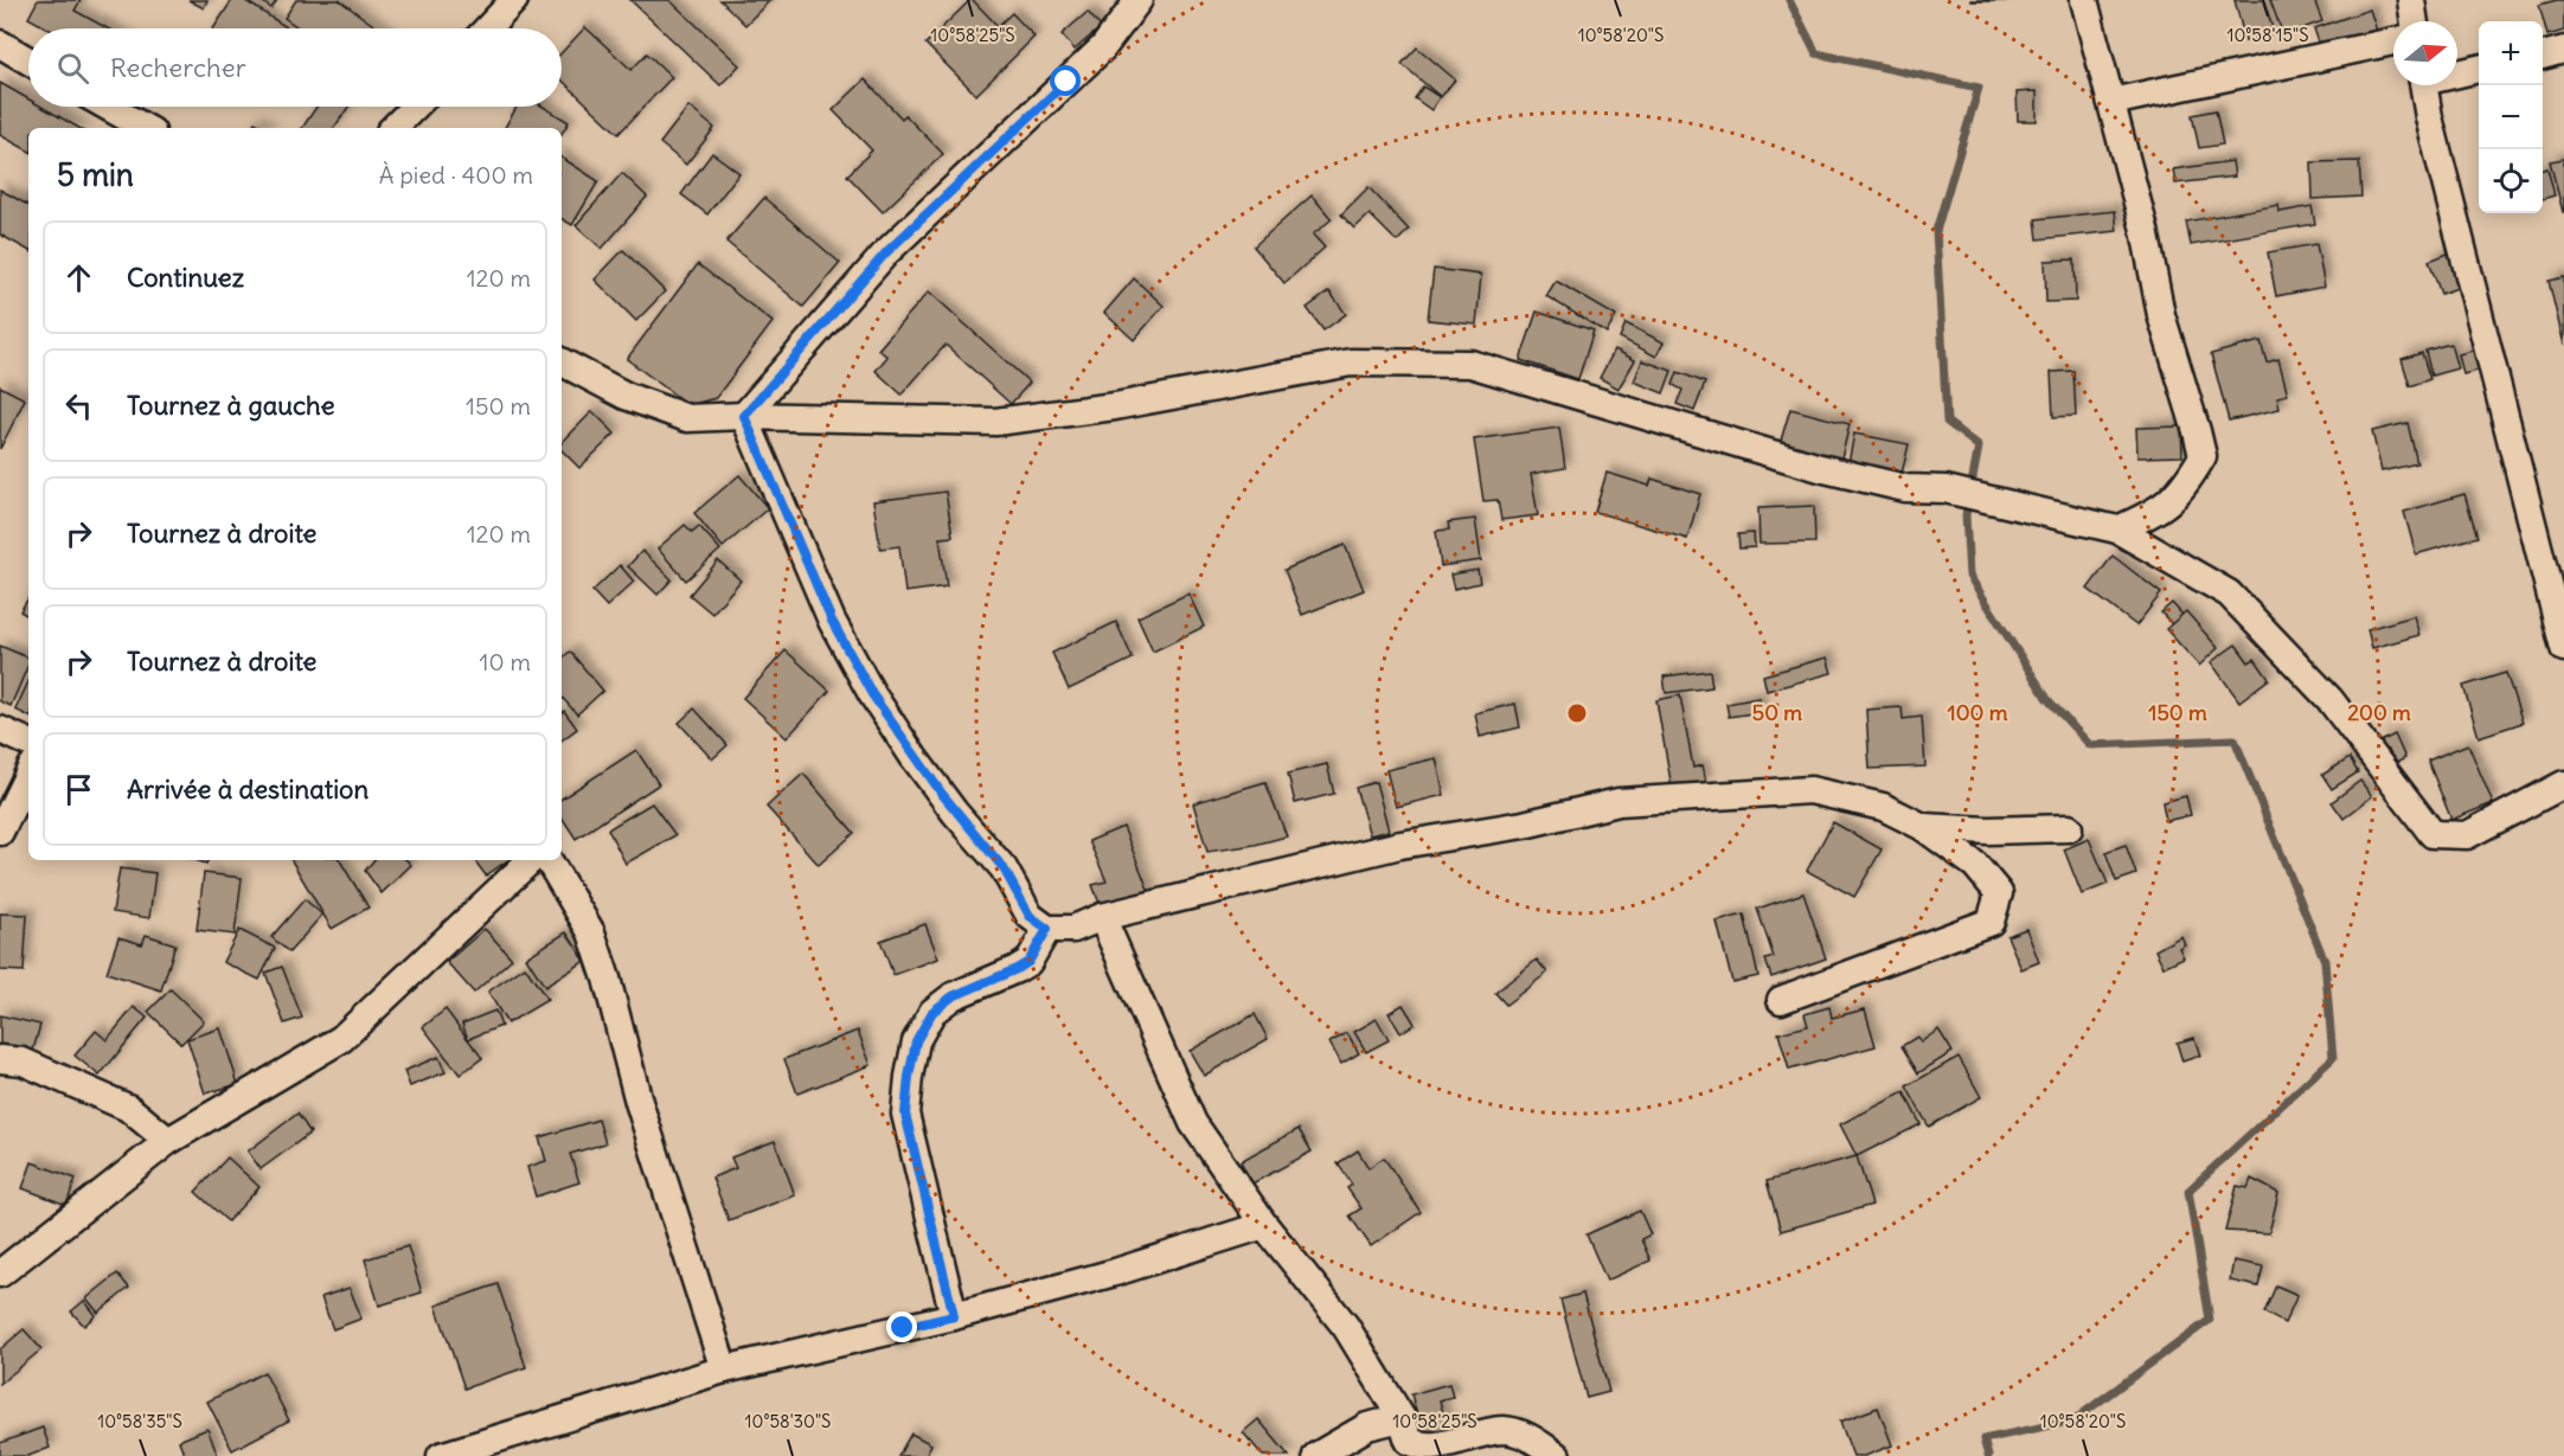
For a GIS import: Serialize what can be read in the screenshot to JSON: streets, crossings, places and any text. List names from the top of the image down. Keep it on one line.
{"north":"right","page":{"map_buttons":["+","−"],"search":"Rechercher","heading":["5 min","À pied · 400 m"],"list":[["Continuez","120 m"],["Tournez à gauche","150 m"],["Tournez à droite","120 m"],["Tournez à droite","10 m"],"Arrivée à destination"]},"coordinates":["10°58'25\"S","10°58'20\"S","10°58'15\"S","10°58'35\"S","10°58'30\"S"],"rings":["50 m","100 m","150 m","200 m"]}
